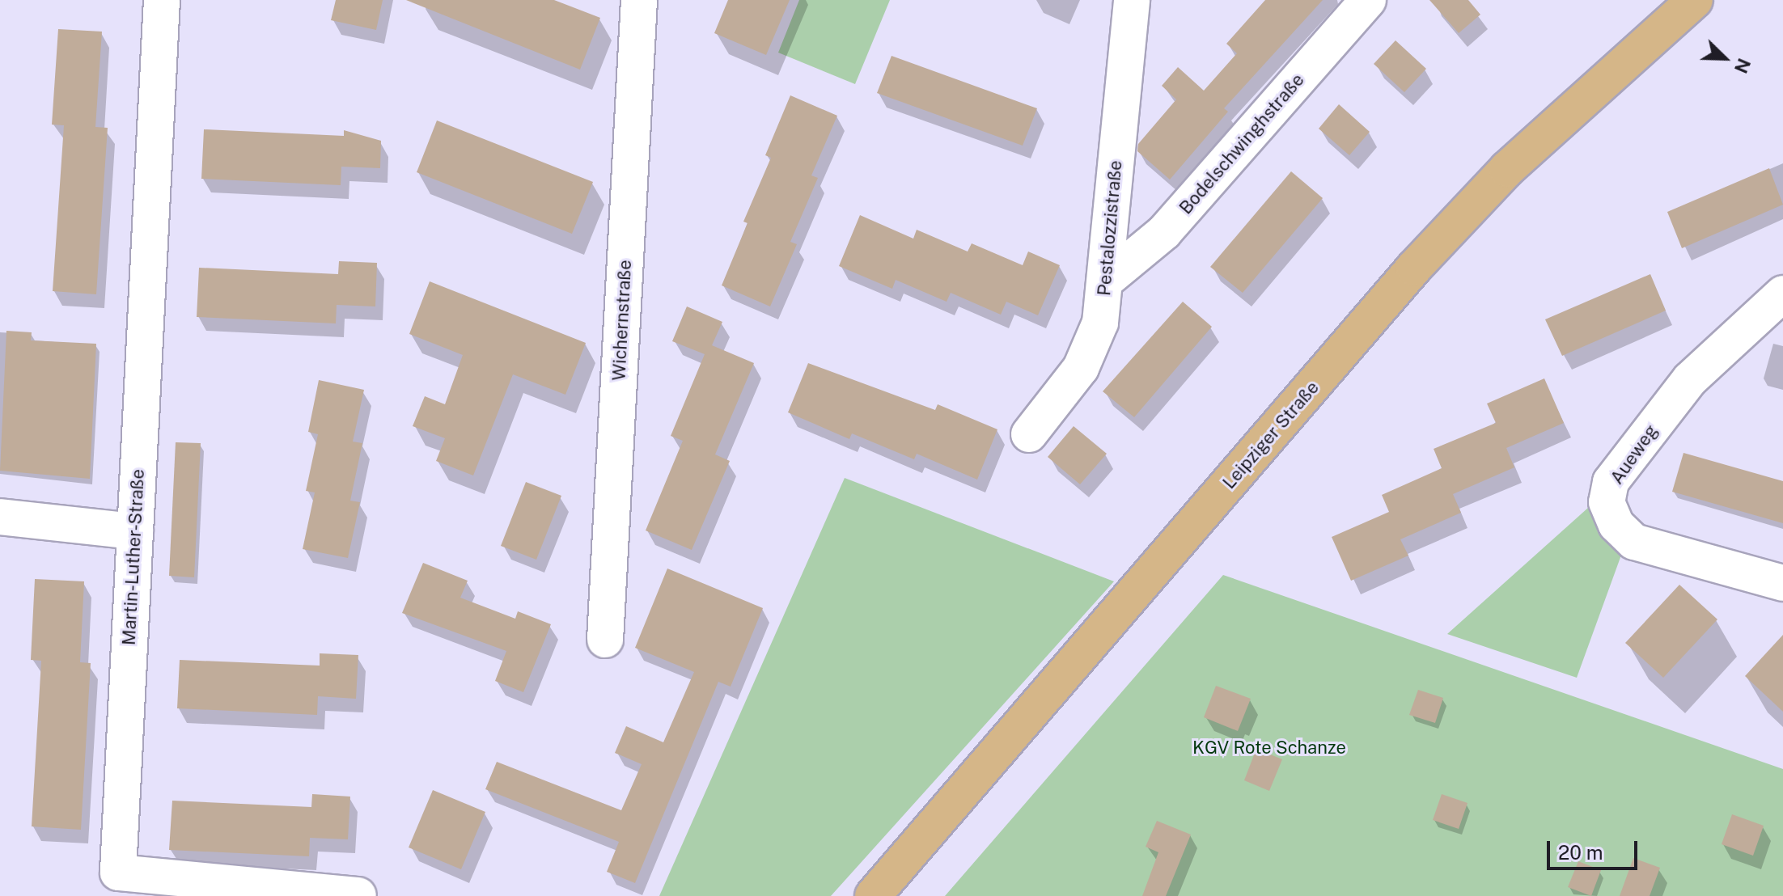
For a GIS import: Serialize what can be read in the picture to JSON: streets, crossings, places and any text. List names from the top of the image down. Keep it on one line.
{"streets":{"main road":["Leipziger Straße"],"street":["Bodelschwinghstraße","Pestalozzistraße","Wichernstraße","Aueweg","Martin-Luther-Straße"]},"crossings":[["Bodelschwinghstraße","Pestalozzistraße"]],"parks":["KGV Rote Schanze"],"scale_bar":"20 m","north":"bottom right"}
